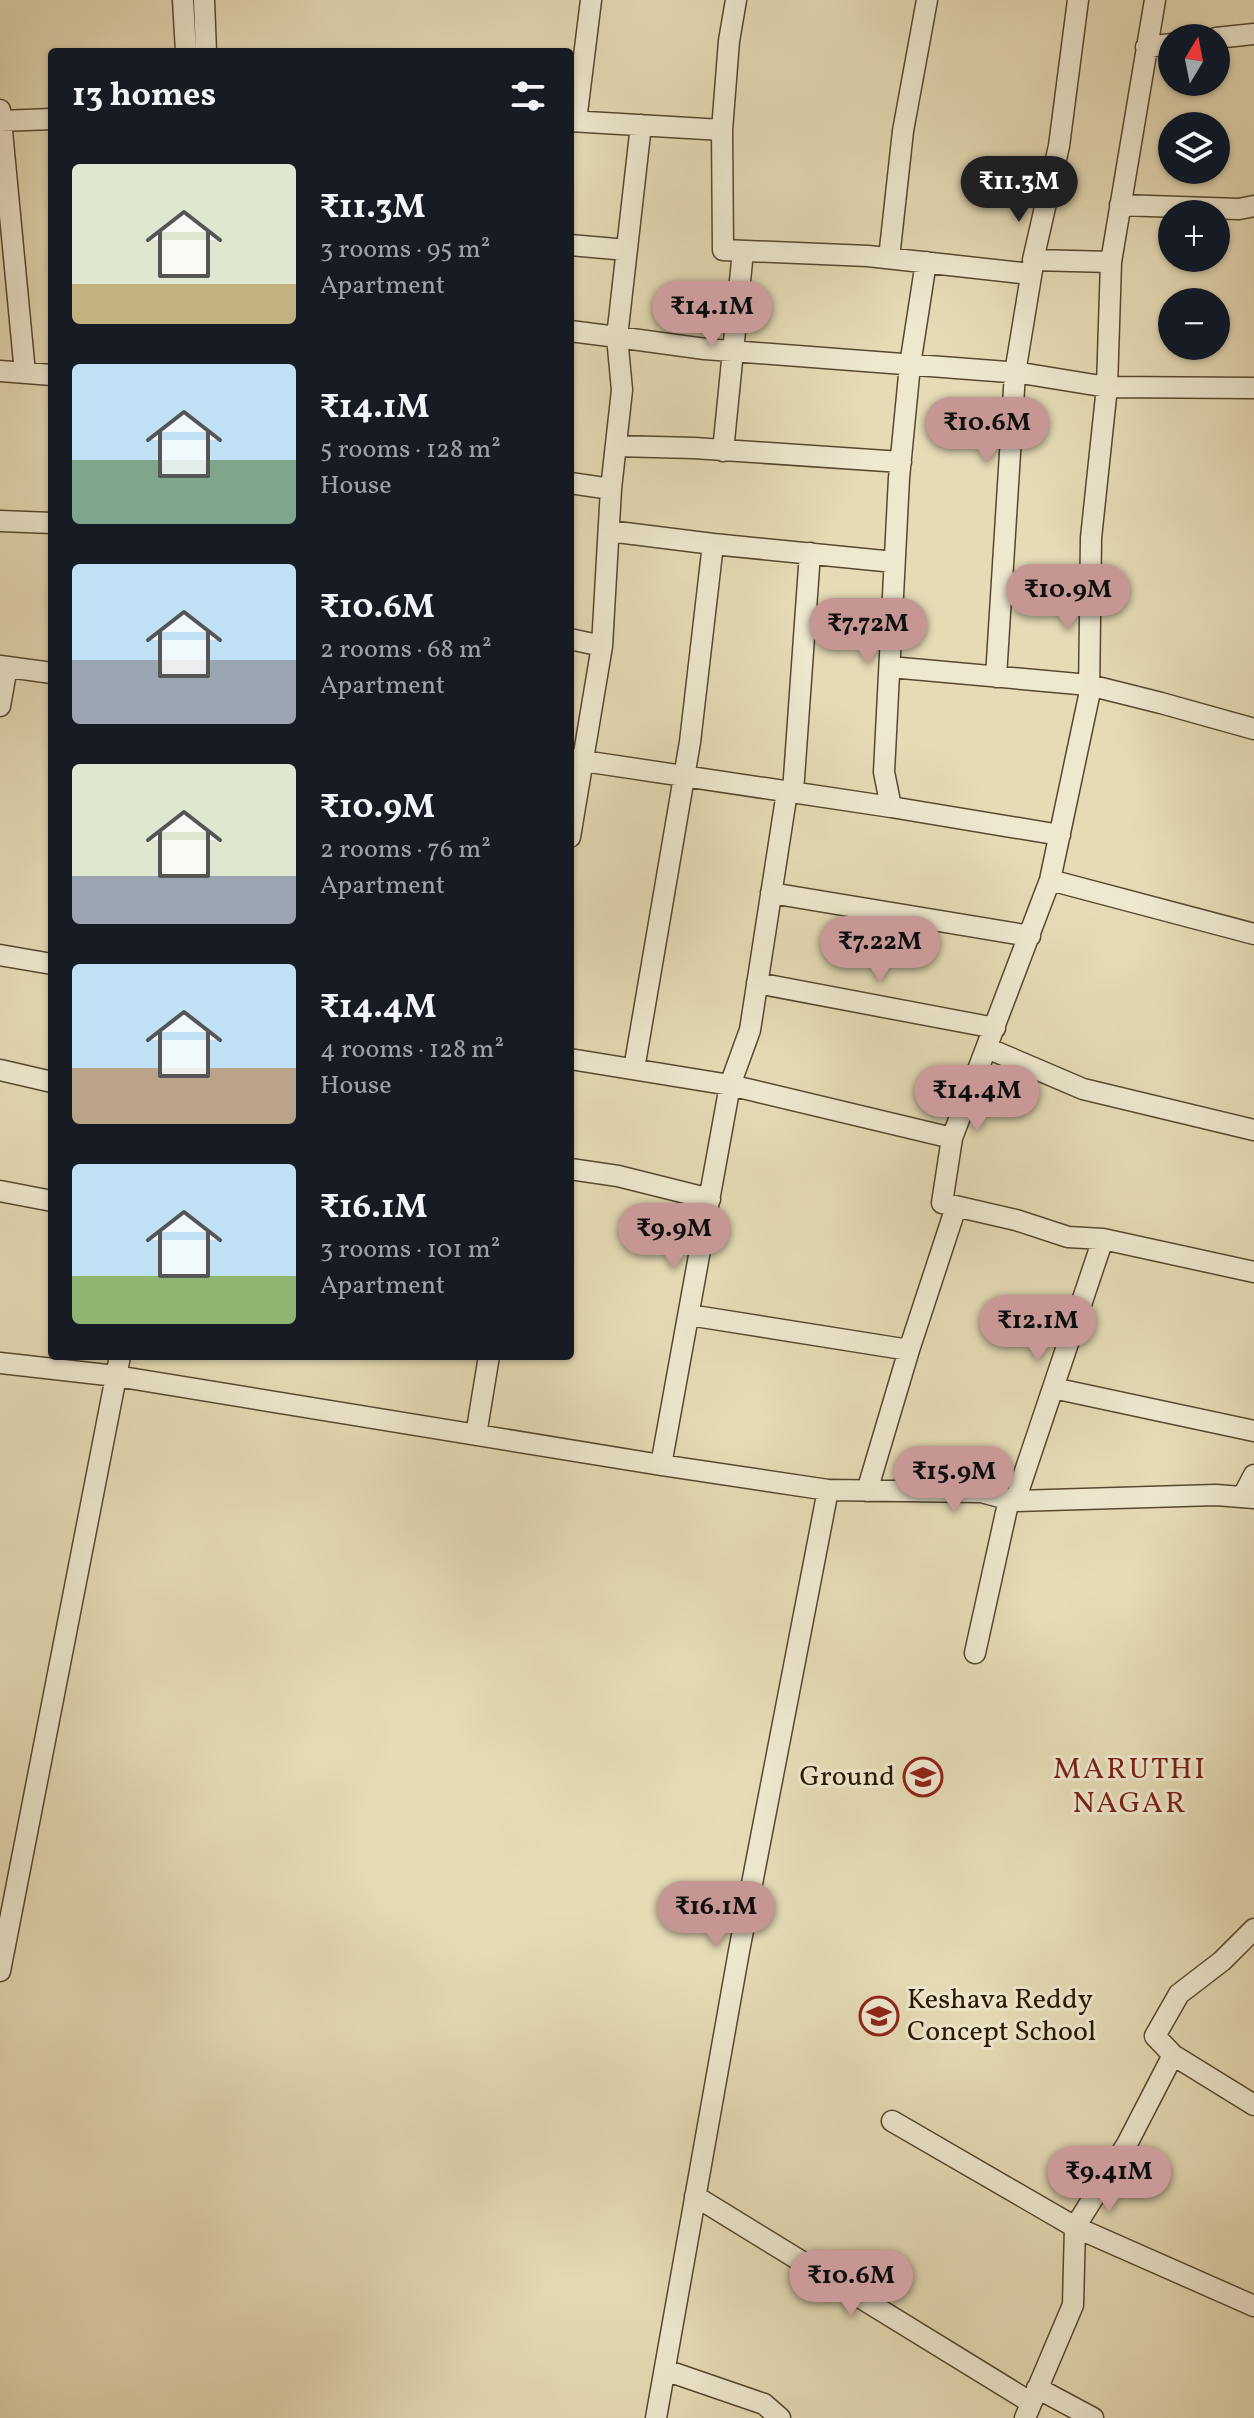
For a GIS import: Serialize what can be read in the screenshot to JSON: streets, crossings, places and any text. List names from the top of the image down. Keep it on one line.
{"districts":["MARUTHI NAGAR"],"places":{"school or university":["Ground","Keshava Reddy Concept School"]},"north":"top","page":{"map_buttons":["+","−"],"heading":"13 homes","list":[{"name":"₹11.3M","note":"3 rooms · 95 m² · Apartment"},{"name":"₹14.1M","note":"5 rooms · 128 m² · House"},{"name":"₹10.6M","note":"2 rooms · 68 m² · Apartment"},{"name":"₹10.9M","note":"2 rooms · 76 m² · Apartment"},{"name":"₹14.4M","note":"4 rooms · 128 m² · House"},{"name":"₹16.1M","note":"3 rooms · 101 m² · Apartment"}],"price":["₹11.3M","₹14.1M","₹10.6M","₹10.9M","₹7.72M","₹7.22M","₹14.4M","₹9.9M","₹12.1M","₹15.9M","₹16.1M","₹9.41M","₹10.6M"]}}
